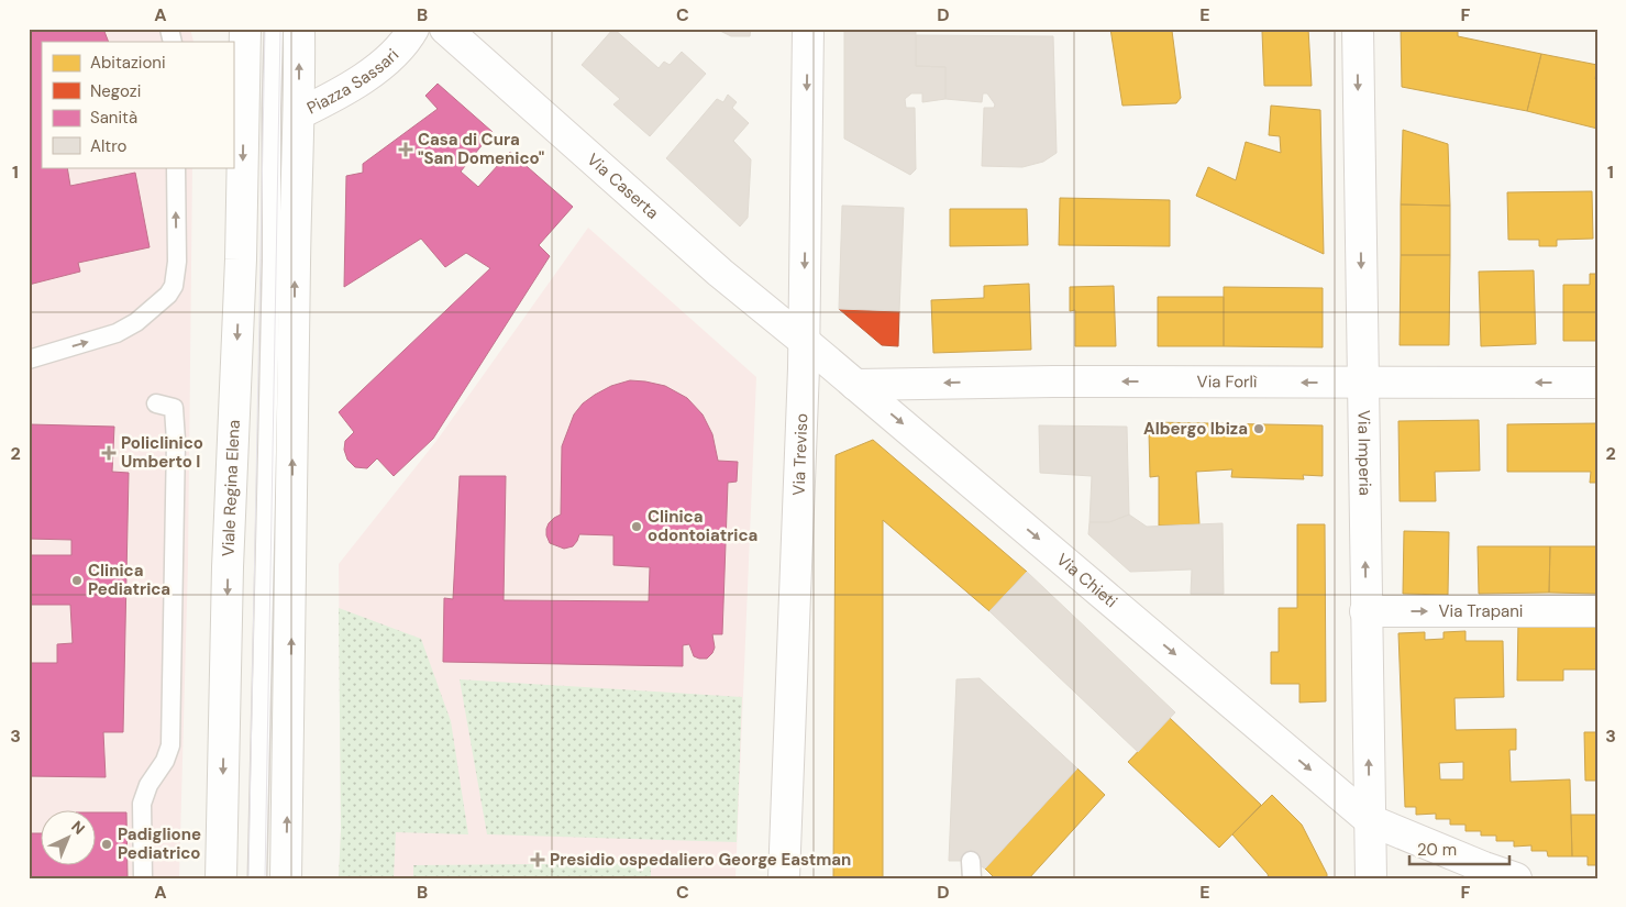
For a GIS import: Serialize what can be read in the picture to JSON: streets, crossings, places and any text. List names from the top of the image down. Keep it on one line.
{"streets":{"street":["Piazza Sassari","Via Caserta","Via Forlì","Via Treviso","Via Imperia","Viale Regina Elena","Via Chieti","Via Trapani"]},"crossings":[["Piazza Sassari","Viale Regina Elena"],["Via Caserta","Via Treviso"],["Via Caserta","Via Chieti"],["Via Forlì","Via Imperia"],["Via Forlì","Via Chieti"],["Via Treviso","Via Chieti"],["Via Imperia","Via Chieti"],["Via Imperia","Via Trapani"]],"one_way":["Via Forlì","Via Treviso","Via Chieti","Via Trapani"],"places":{"health":["Casa di Cura \"San Domenico\"","Policlinico Umberto I","Presidio ospedaliero George Eastman"],"other":["Albergo Ibiza","Clinica odontoiatrica","Clinica Pediatrica","Padiglione Pediatrico"]},"legend":["Abitazioni","Negozi","Sanità","Altro"],"scale_bar":"20 m","north":"top right","grid":{"columns":["A","B","C","D","E","F"],"rows":["1","2","3"]}}
